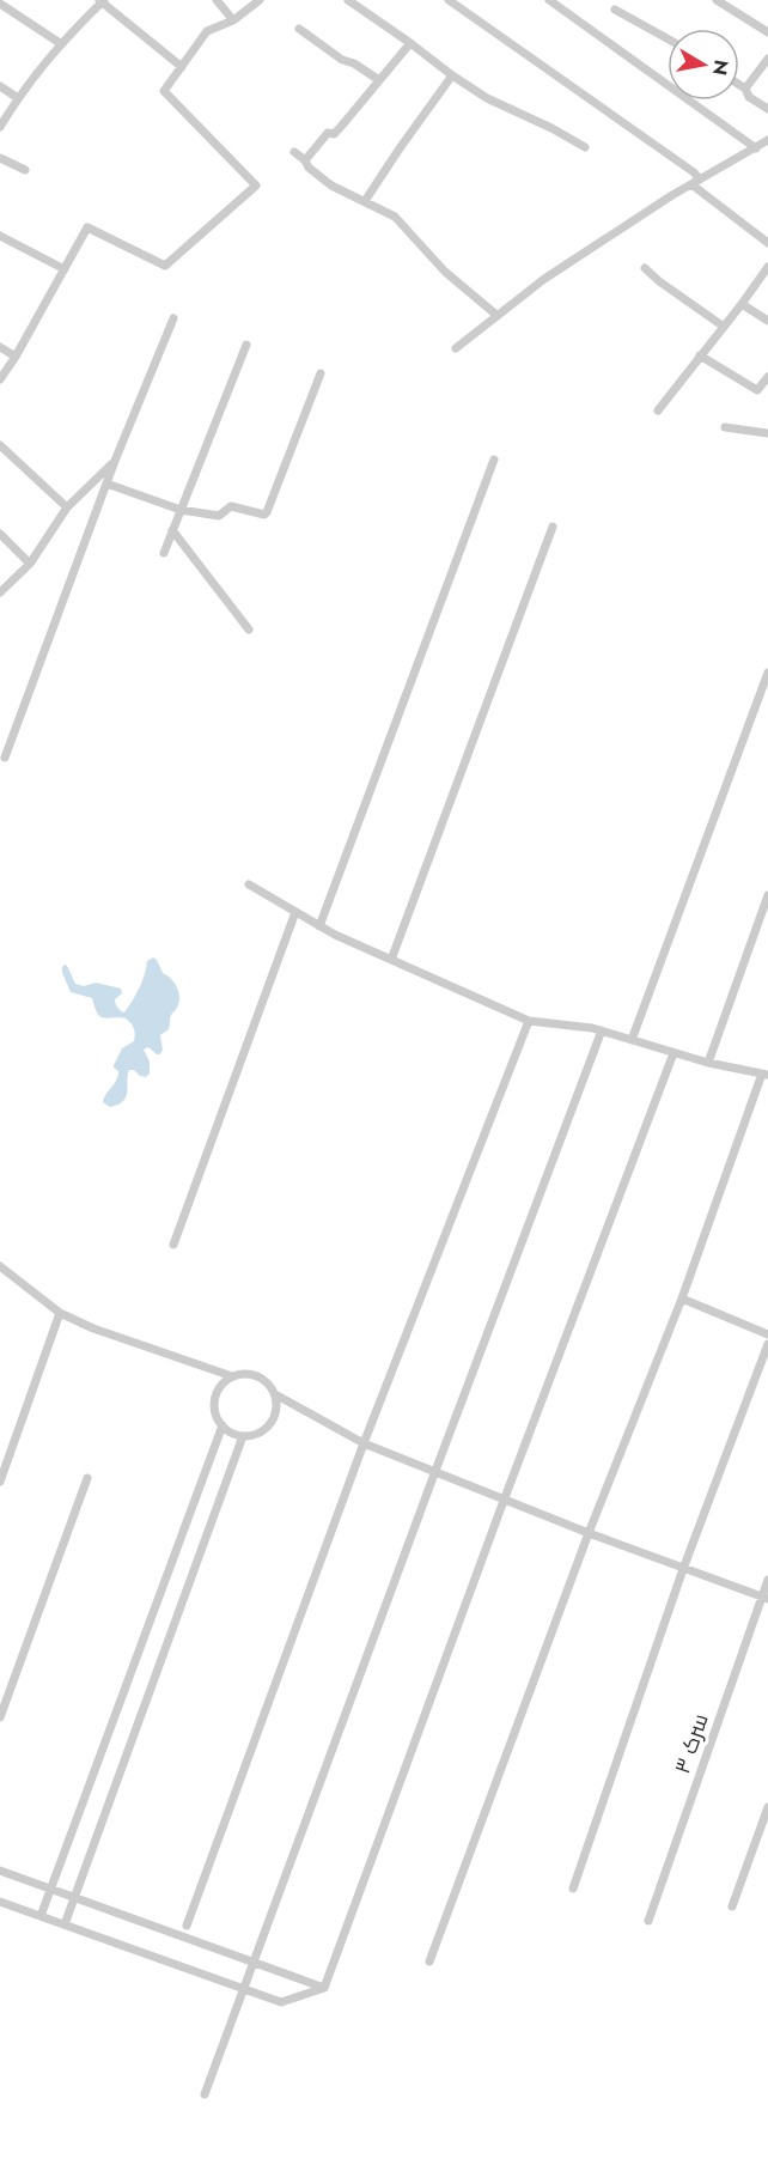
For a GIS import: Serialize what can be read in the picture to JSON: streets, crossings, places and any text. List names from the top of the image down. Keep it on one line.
{"streets":{"street":["سرک ۳"]},"north":"right"}
